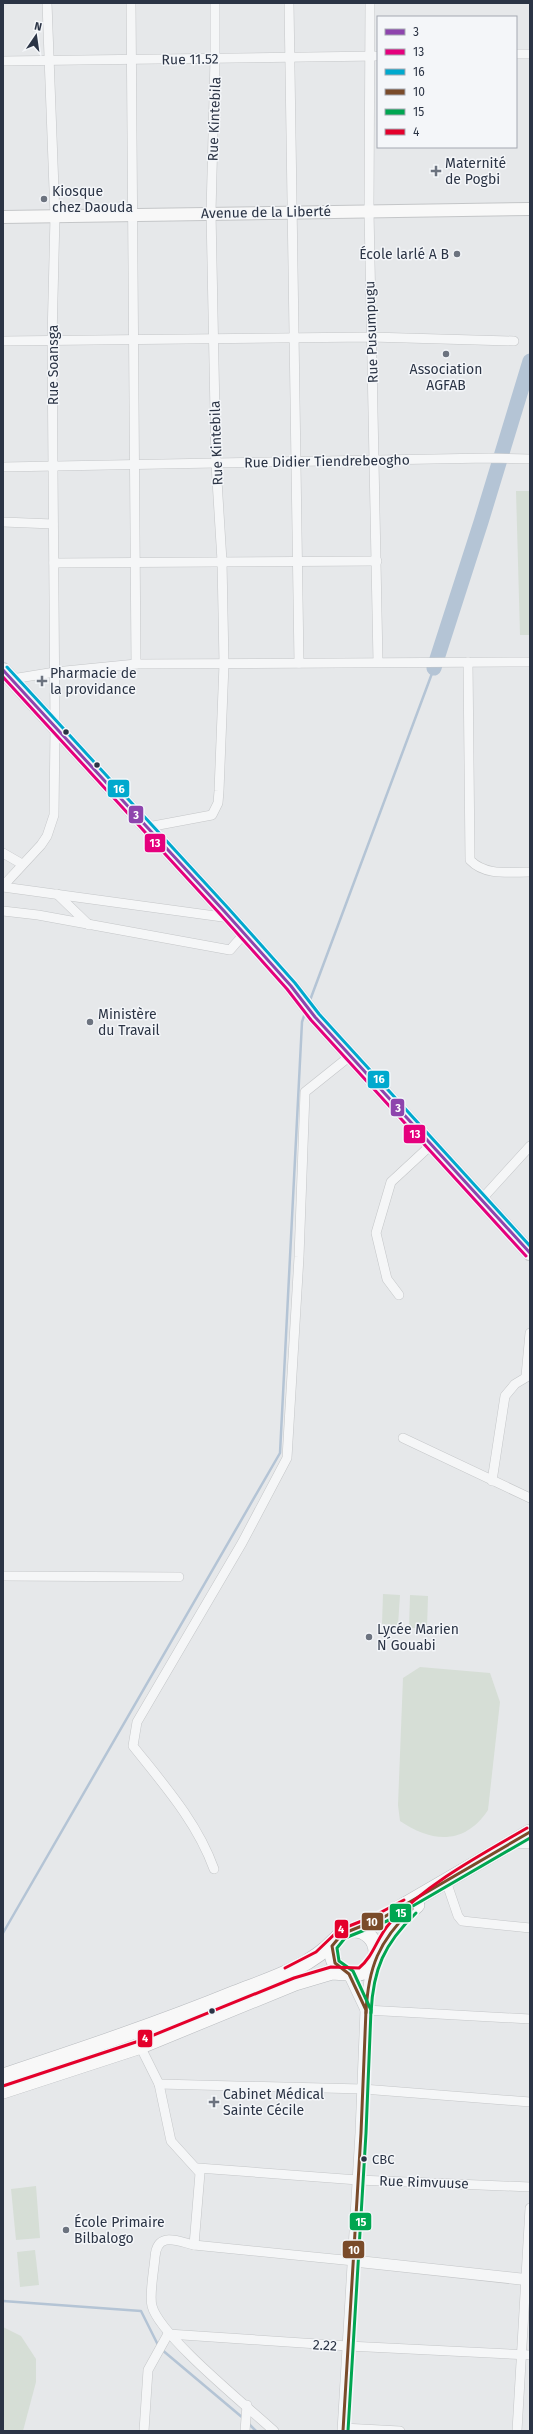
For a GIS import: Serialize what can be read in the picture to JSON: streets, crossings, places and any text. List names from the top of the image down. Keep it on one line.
{"streets":{"main road":["Avenue de la Liberté"],"street":["Rue 11.52","Rue Kintebila","Rue Pusumpugu","Rue Soansga","Rue Didier Tiendrebeogho","Rue Rimvuuse","2.22"]},"crossings":[["Rue 11.52","Rue Kintebila"],["Rue 11.52","Rue Pusumpugu"],["Rue 11.52","Rue Soansga"],["Rue Kintebila","Avenue de la Liberté"],["Rue Kintebila","Rue Didier Tiendrebeogho"],["Avenue de la Liberté","Rue Pusumpugu"],["Avenue de la Liberté","Rue Soansga"],["Rue Pusumpugu","Rue Didier Tiendrebeogho"],["Rue Soansga","Rue Didier Tiendrebeogho"]],"places":{"health":["Maternité de Pogbi","Pharmacie de la providance","Cabinet Médical Sainte Cécile"],"other":["Kiosque chez Daouda","École larlé A B","Association AGFAB","Ministère du Travail","Lycée Marien N´Gouabi","CBC","École Primaire Bilbalogo"]},"lines":["transit line 16","transit line 3","transit line 13","transit line 4","transit line 10","transit line 15"],"legend":["3","13","16","10","15","4"],"north":"top"}
